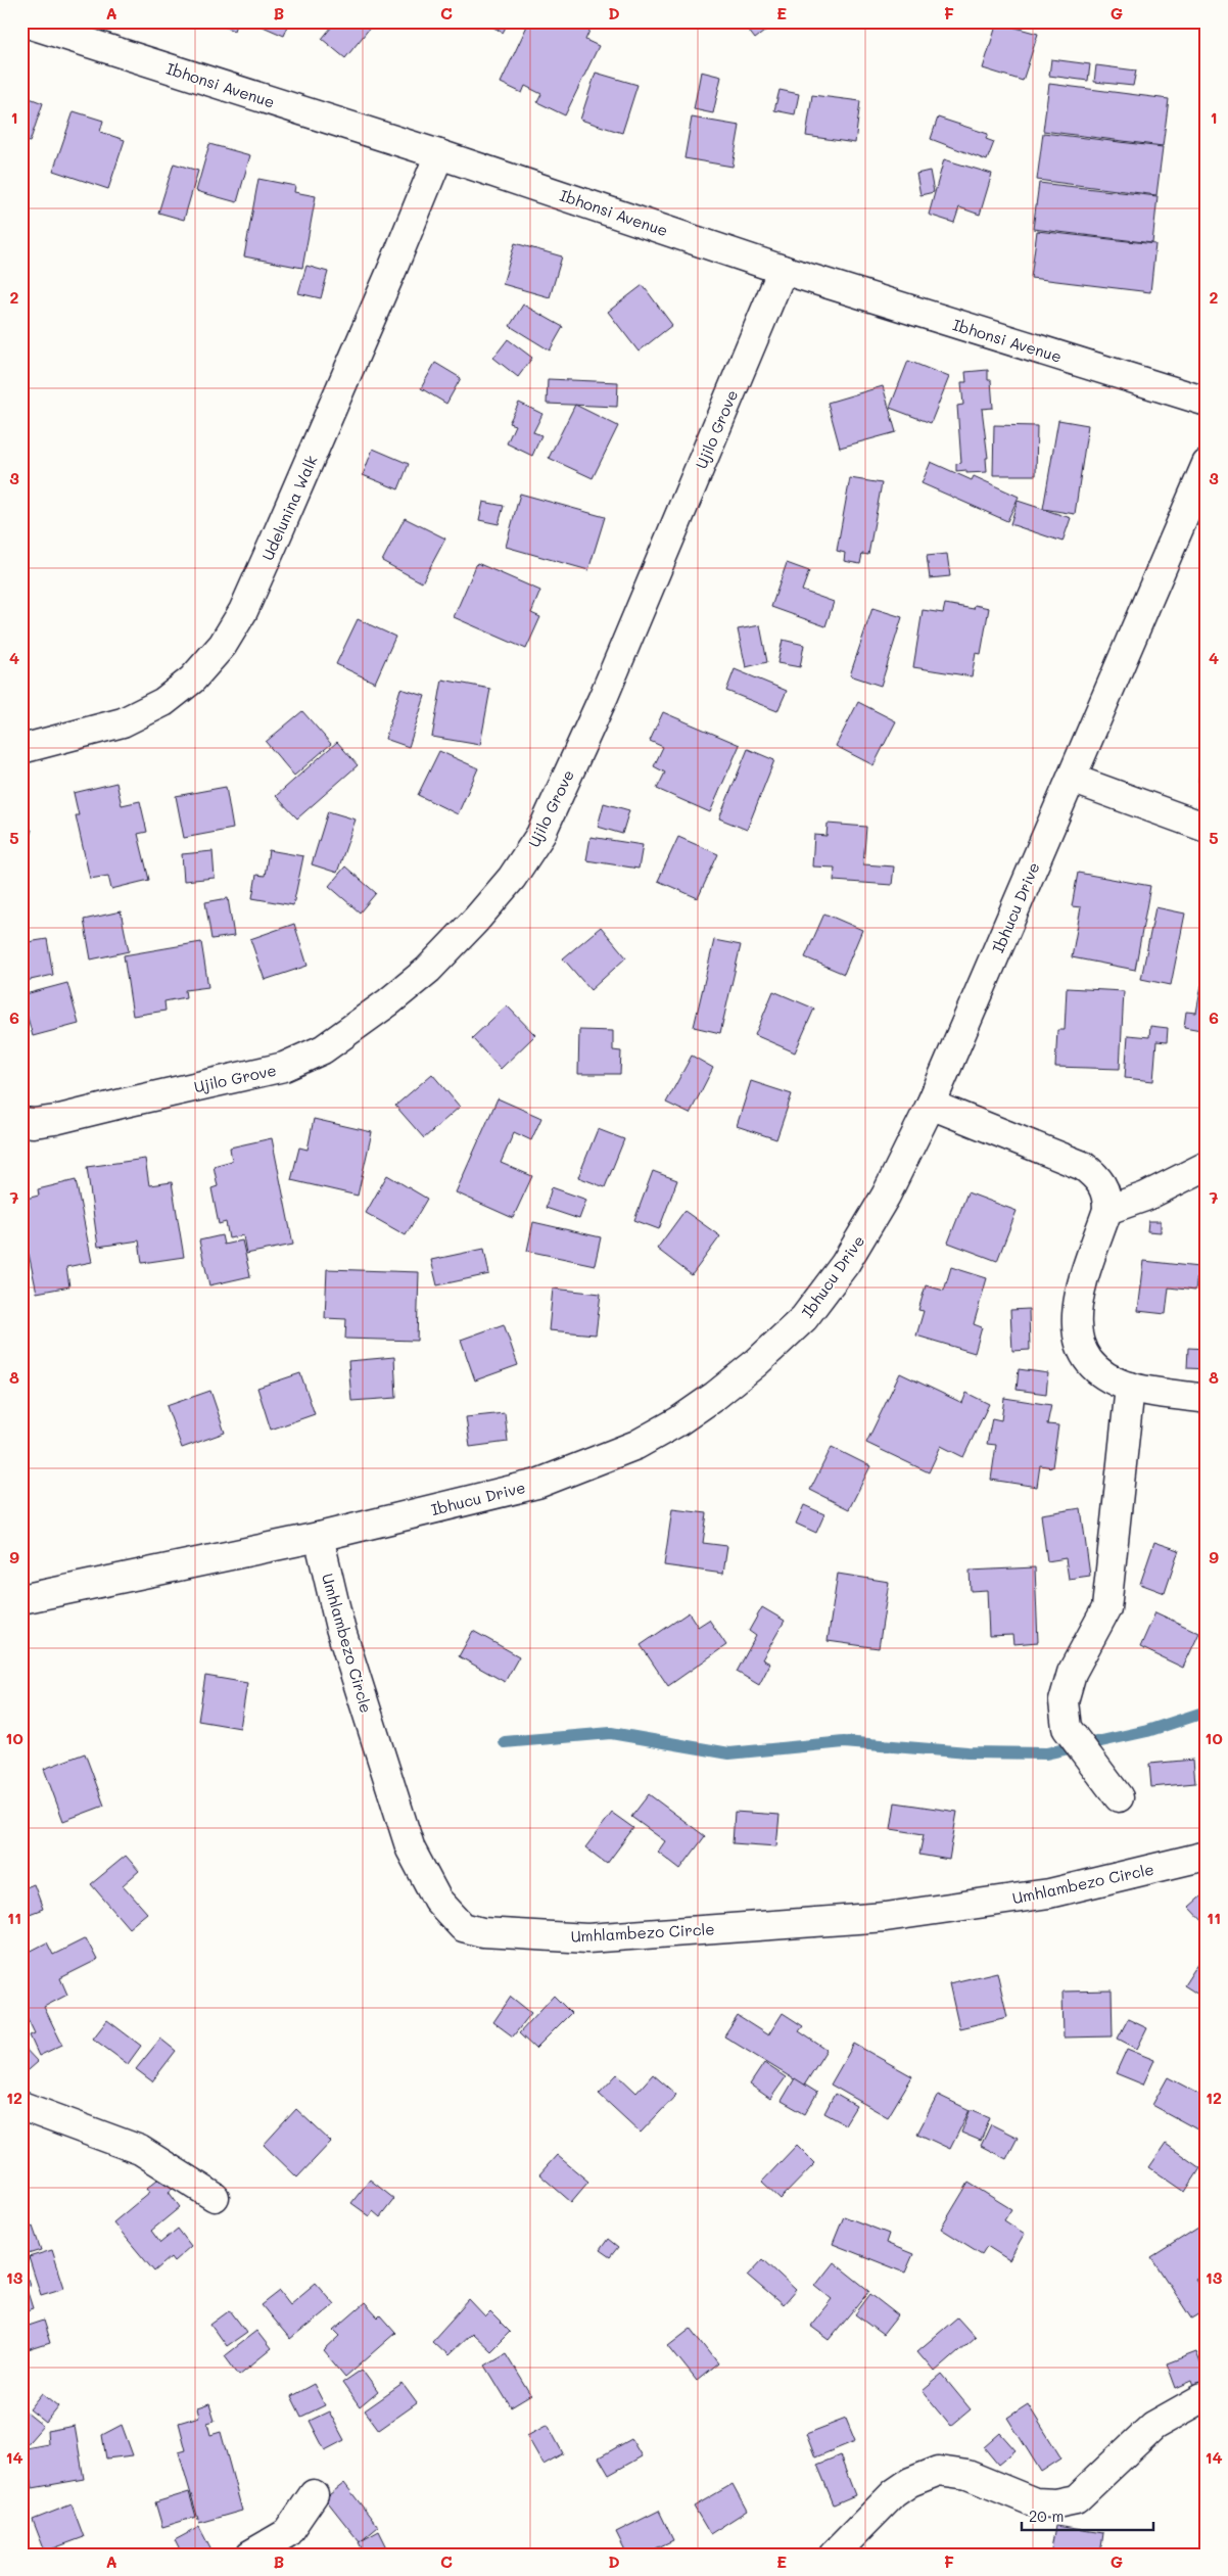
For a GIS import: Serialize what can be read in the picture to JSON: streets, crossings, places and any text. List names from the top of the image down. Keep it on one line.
{"streets":{"street":["Ibhonsi Avenue","Ujilo Grove","Udelunina Walk","Ibhucu Drive","Umhlambezo Circle"]},"crossings":[["Ibhonsi Avenue","Ujilo Grove"],["Ibhonsi Avenue","Udelunina Walk"],["Ibhucu Drive","Umhlambezo Circle"]],"scale_bar":"20 m","grid":{"columns":["A","B","C","D","E","F","G"],"rows":["1","2","3","4","5","6","7","8","9","10","11","12","13","14"]}}
